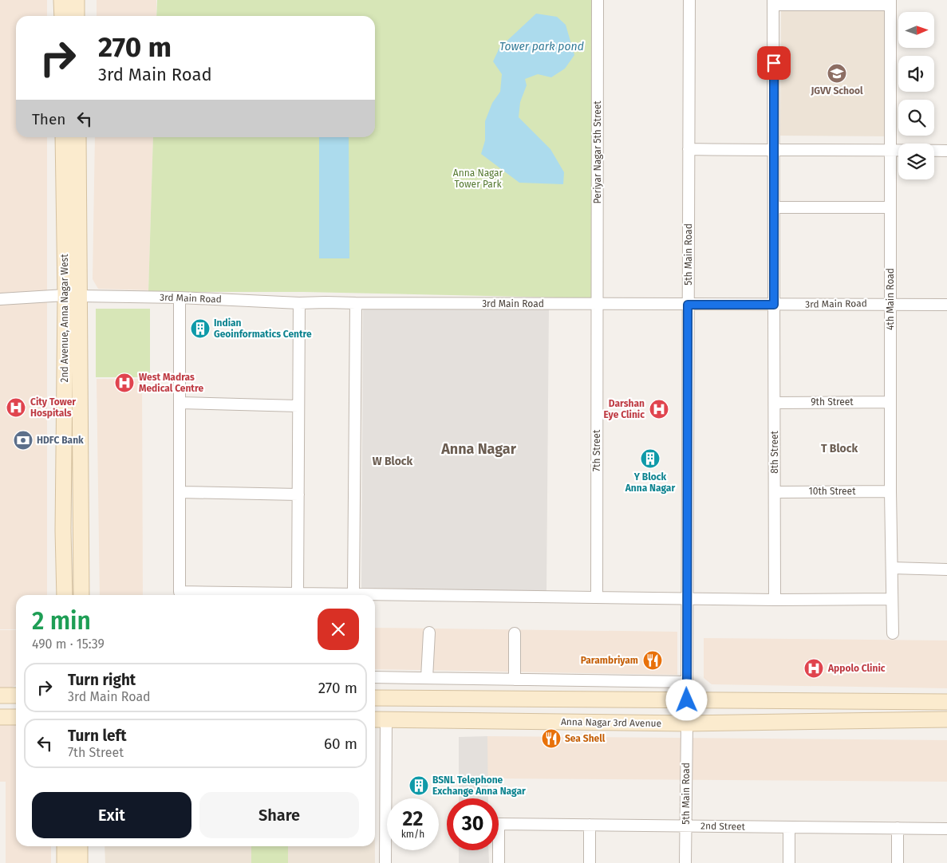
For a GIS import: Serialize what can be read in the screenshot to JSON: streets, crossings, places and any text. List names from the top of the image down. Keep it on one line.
{"streets":{"main road":["2nd Avenue, Anna Nagar West","Anna Nagar 3rd Avenue"],"street":["Periyar Nagar 5th Street","5th Main Road","3rd Main Road","4th Main Road","9th Street","7th Street","8th Street","10th Street","2nd Street"]},"crossings":[["Periyar Nagar 5th Street","3rd Main Road"],["Periyar Nagar 5th Street","7th Street"],["5th Main Road","3rd Main Road"],["5th Main Road","Anna Nagar 3rd Avenue"],["5th Main Road","2nd Street"],["3rd Main Road","4th Main Road"],["3rd Main Road","2nd Avenue, Anna Nagar West"],["3rd Main Road","7th Street"],["3rd Main Road","8th Street"],["4th Main Road","9th Street"],["4th Main Road","10th Street"],["9th Street","8th Street"],["8th Street","10th Street"]],"districts":["T Block","Anna Nagar","W Block"],"water":["Tower park pond"],"parks":["Anna Nagar Tower Park"],"places":{"school or university":["JGVV School"],"building":["Indian Geoinformatics Centre","Y Block Anna Nagar","BSNL Telephone Exchange Anna Nagar"],"hospital":["West Madras Medical Centre","City Tower Hospitals","Darshan Eye Clinic","Appolo Clinic"],"bank":["HDFC Bank"],"restaurant":["Parambriyam","Sea Shell"]},"north":"right","page":{"turn":["270 m","3rd Main Road"],"then":"Then","heading":["2 min","490 m · 15:39"],"list":[{"name":"Turn right","note":"3rd Main Road","value":"270 m"},{"name":"Turn left","note":"7th Street","value":"60 m"}],"buttons":["Exit","Share"],"speed":"22 km/h","limit":"30"}}
